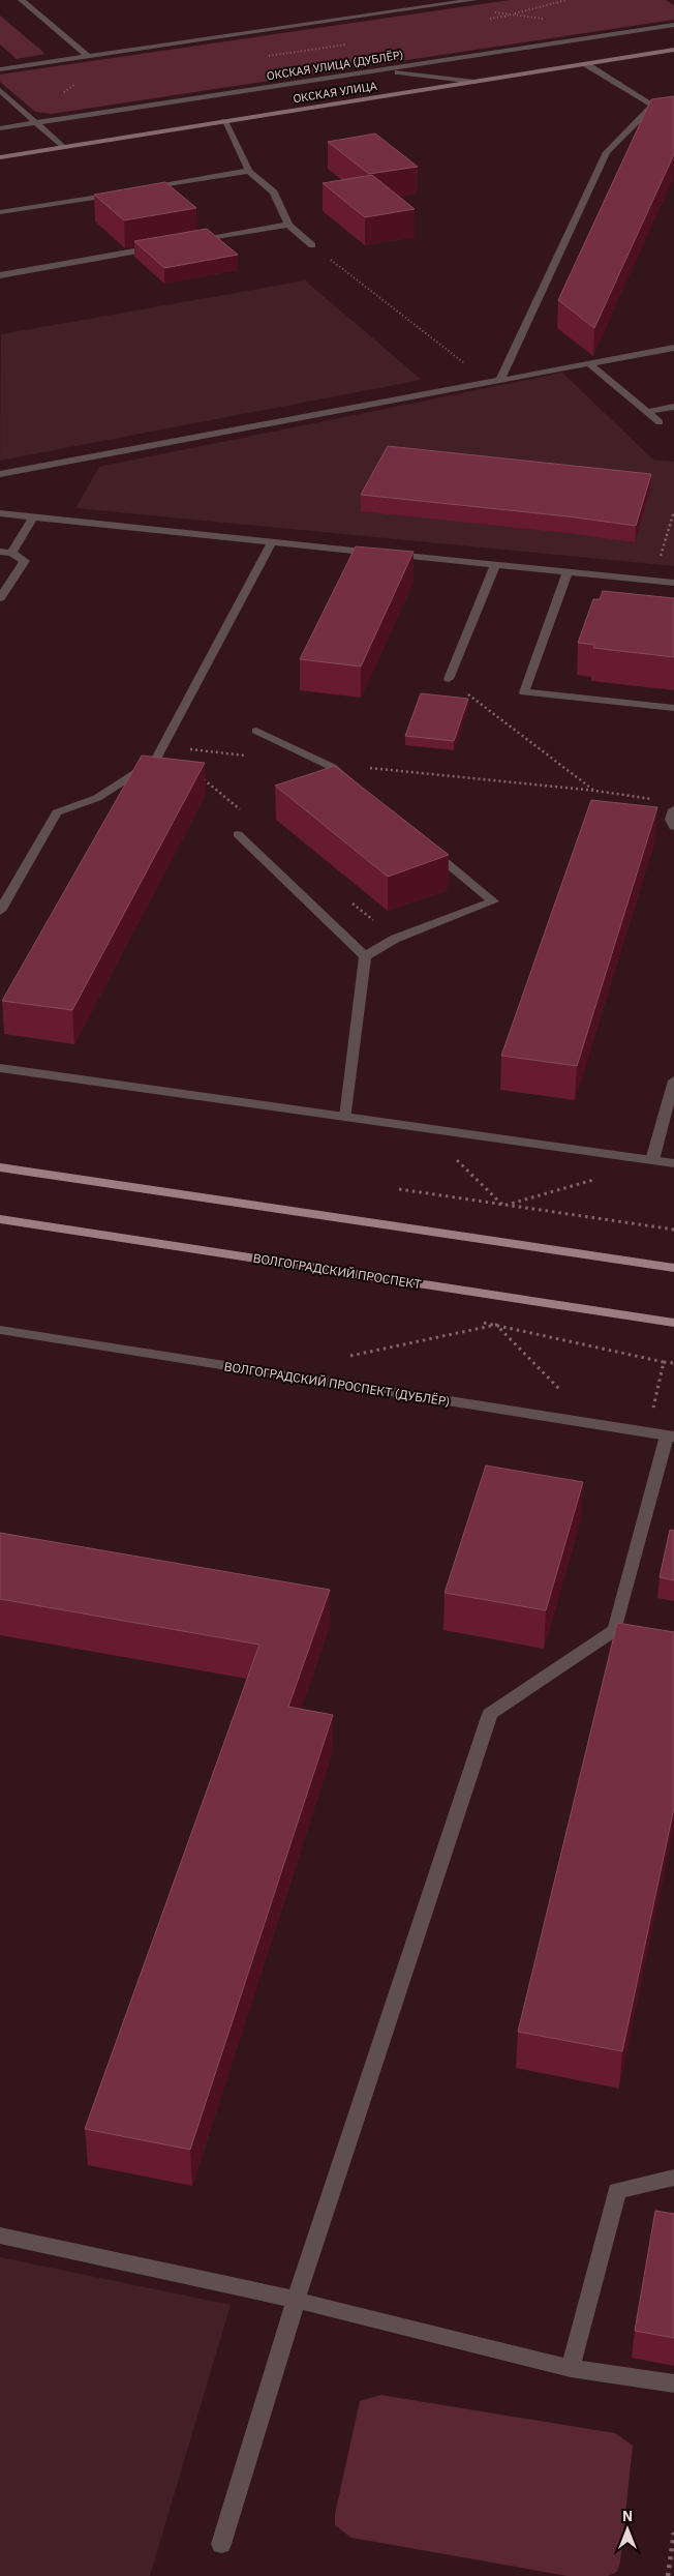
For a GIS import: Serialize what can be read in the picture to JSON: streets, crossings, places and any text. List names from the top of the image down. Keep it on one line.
{"streets":{"main road":["ОКСКАЯ УЛИЦА","ВОЛГОГРАДСКИЙ ПРОСПЕКТ"],"street":["ОКСКАЯ УЛИЦА (ДУБЛЁР)","ВОЛГОГРАДСКИЙ ПРОСПЕКТ (ДУБЛЁР)"]},"north":"top"}
